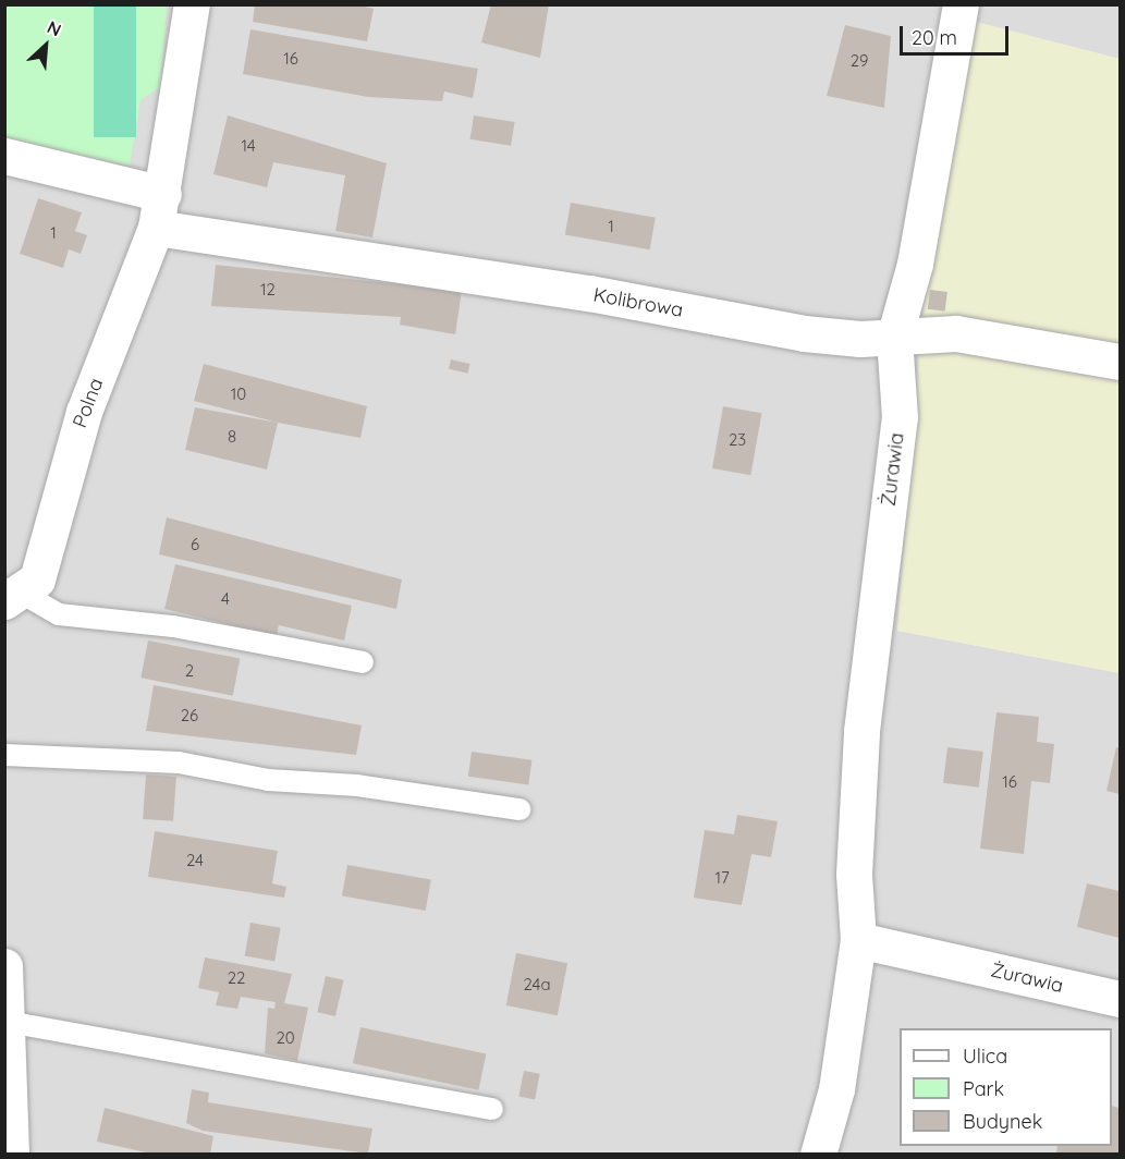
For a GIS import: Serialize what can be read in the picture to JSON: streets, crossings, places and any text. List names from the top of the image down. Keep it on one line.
{"streets":{"street":["Kolibrowa","Polna","Żurawia"]},"crossings":[["Kolibrowa","Polna"],["Kolibrowa","Żurawia"]],"house_numbers":["16","29","14","1","1","12","10","8","23","6","4","2","26","16","24","17","22","24a","20"],"legend":["Ulica","Park","Budynek"],"scale_bar":"20 m","north":"top right"}
